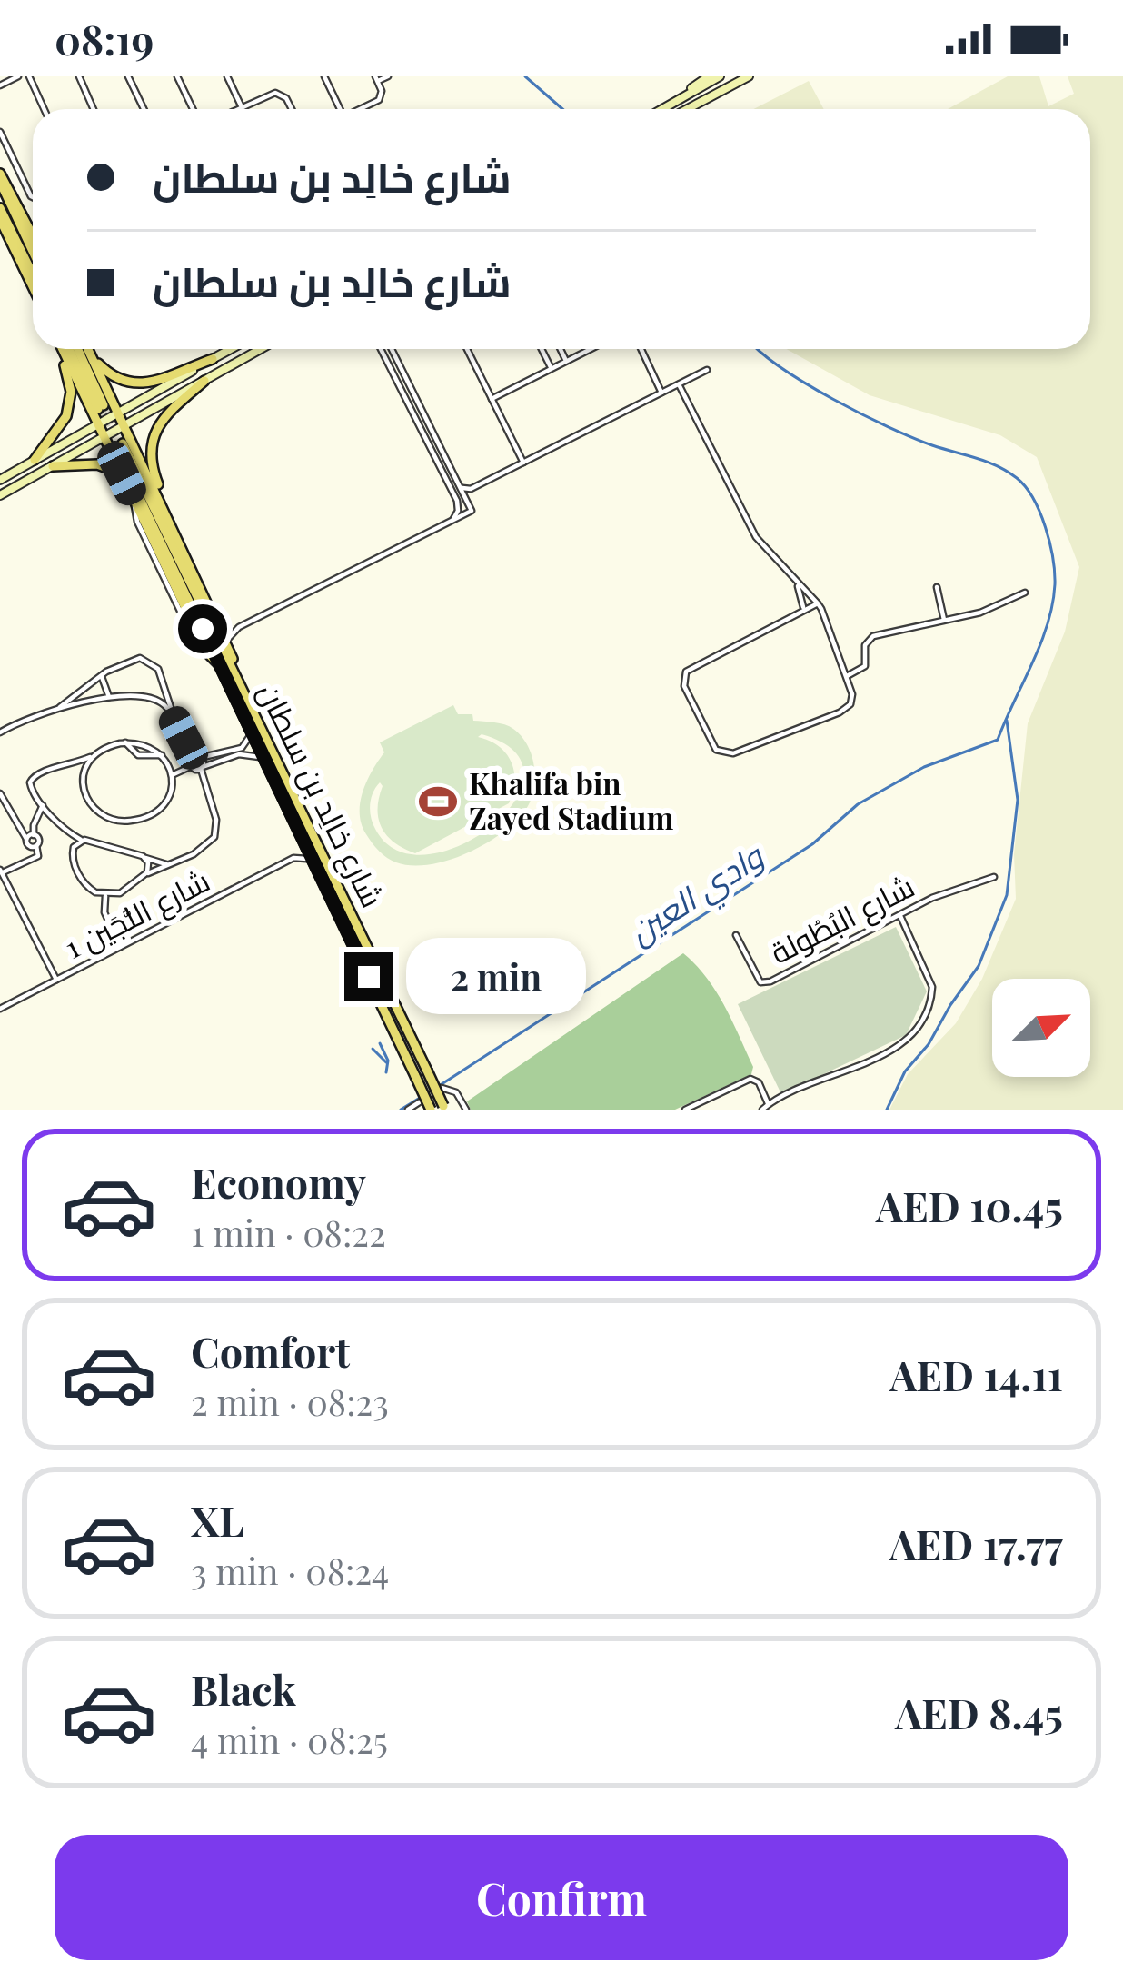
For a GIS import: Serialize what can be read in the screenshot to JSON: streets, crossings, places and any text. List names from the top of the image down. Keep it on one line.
{"streets":{"main road":["شارع خالِد بن سلطان"],"street":["شارع اللُّجَين 1","شارع البُطُولة"]},"water":["وادي العين"],"places":{"sports":["Khalifa bin Zayed Stadium"]},"north":"top right","page":{"status":"08:19","banner":["شارع خالِد بن سلطان","شارع خالِد بن سلطان"],"bubble":"2 min","list":[{"name":"Economy","note":"1 min · 08:22","value":"AED 10.45"},{"name":"Comfort","note":"2 min · 08:23","value":"AED 14.11"},{"name":"XL","note":"3 min · 08:24","value":"AED 17.77"},{"name":"Black","note":"4 min · 08:25","value":"AED 8.45"}],"buttons":"Confirm"}}
